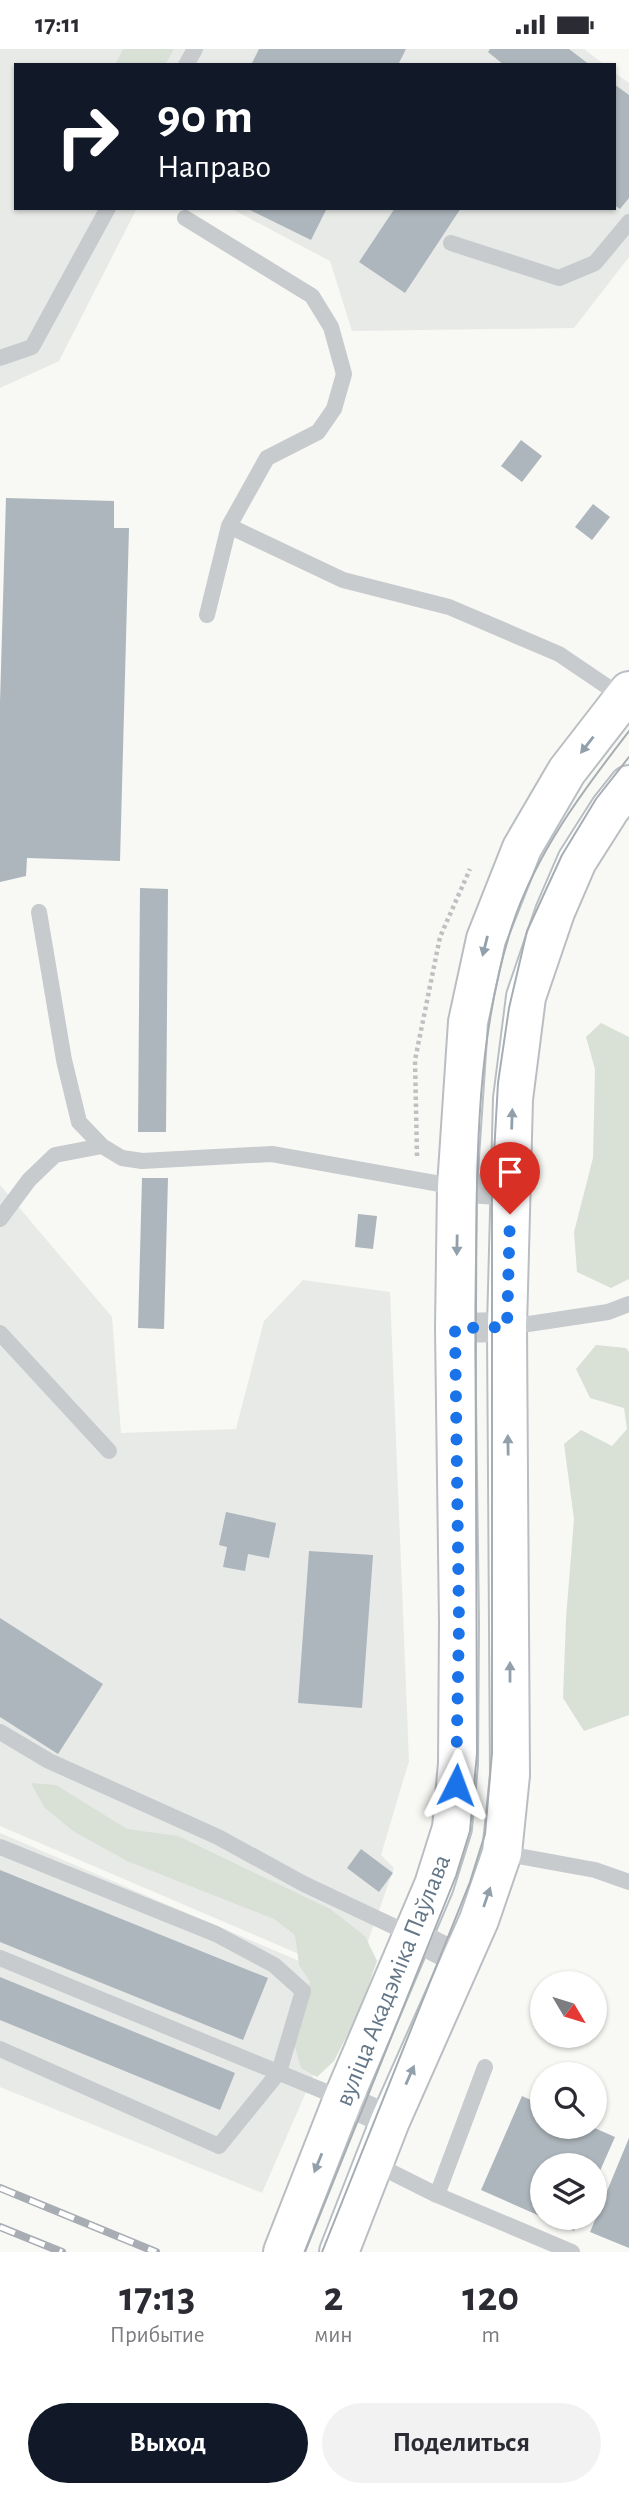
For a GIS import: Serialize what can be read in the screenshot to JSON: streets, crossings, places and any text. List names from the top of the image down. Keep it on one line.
{"streets":{"main road":["вуліца Акадэміка Паўлава"]},"north":"bottom right","page":{"status":"17:11","turn":["90 m","Направо"],"eta":["17:13","Прибытие","2","мин","120","m"],"buttons":["Выход","Поделиться"]}}
